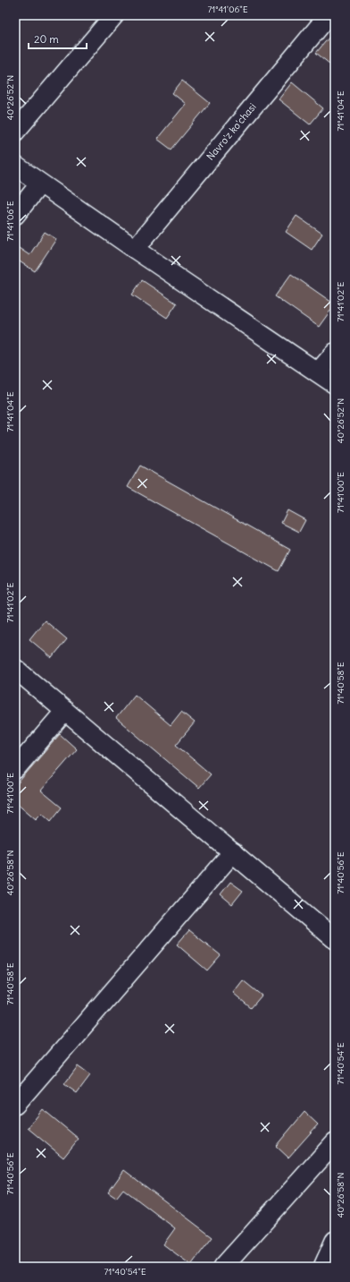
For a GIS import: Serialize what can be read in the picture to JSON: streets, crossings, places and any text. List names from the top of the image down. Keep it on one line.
{"streets":{"street":["Navro'z ko'chasi"]},"scale_bar":"20 m","coordinates":["71°41'06\"E","40°26'52\"N","71°41'04\"E","71°41'02\"E","71°41'00\"E","71°40'58\"E","40°26'58\"N","71°40'56\"E","71°40'54\"E"]}
